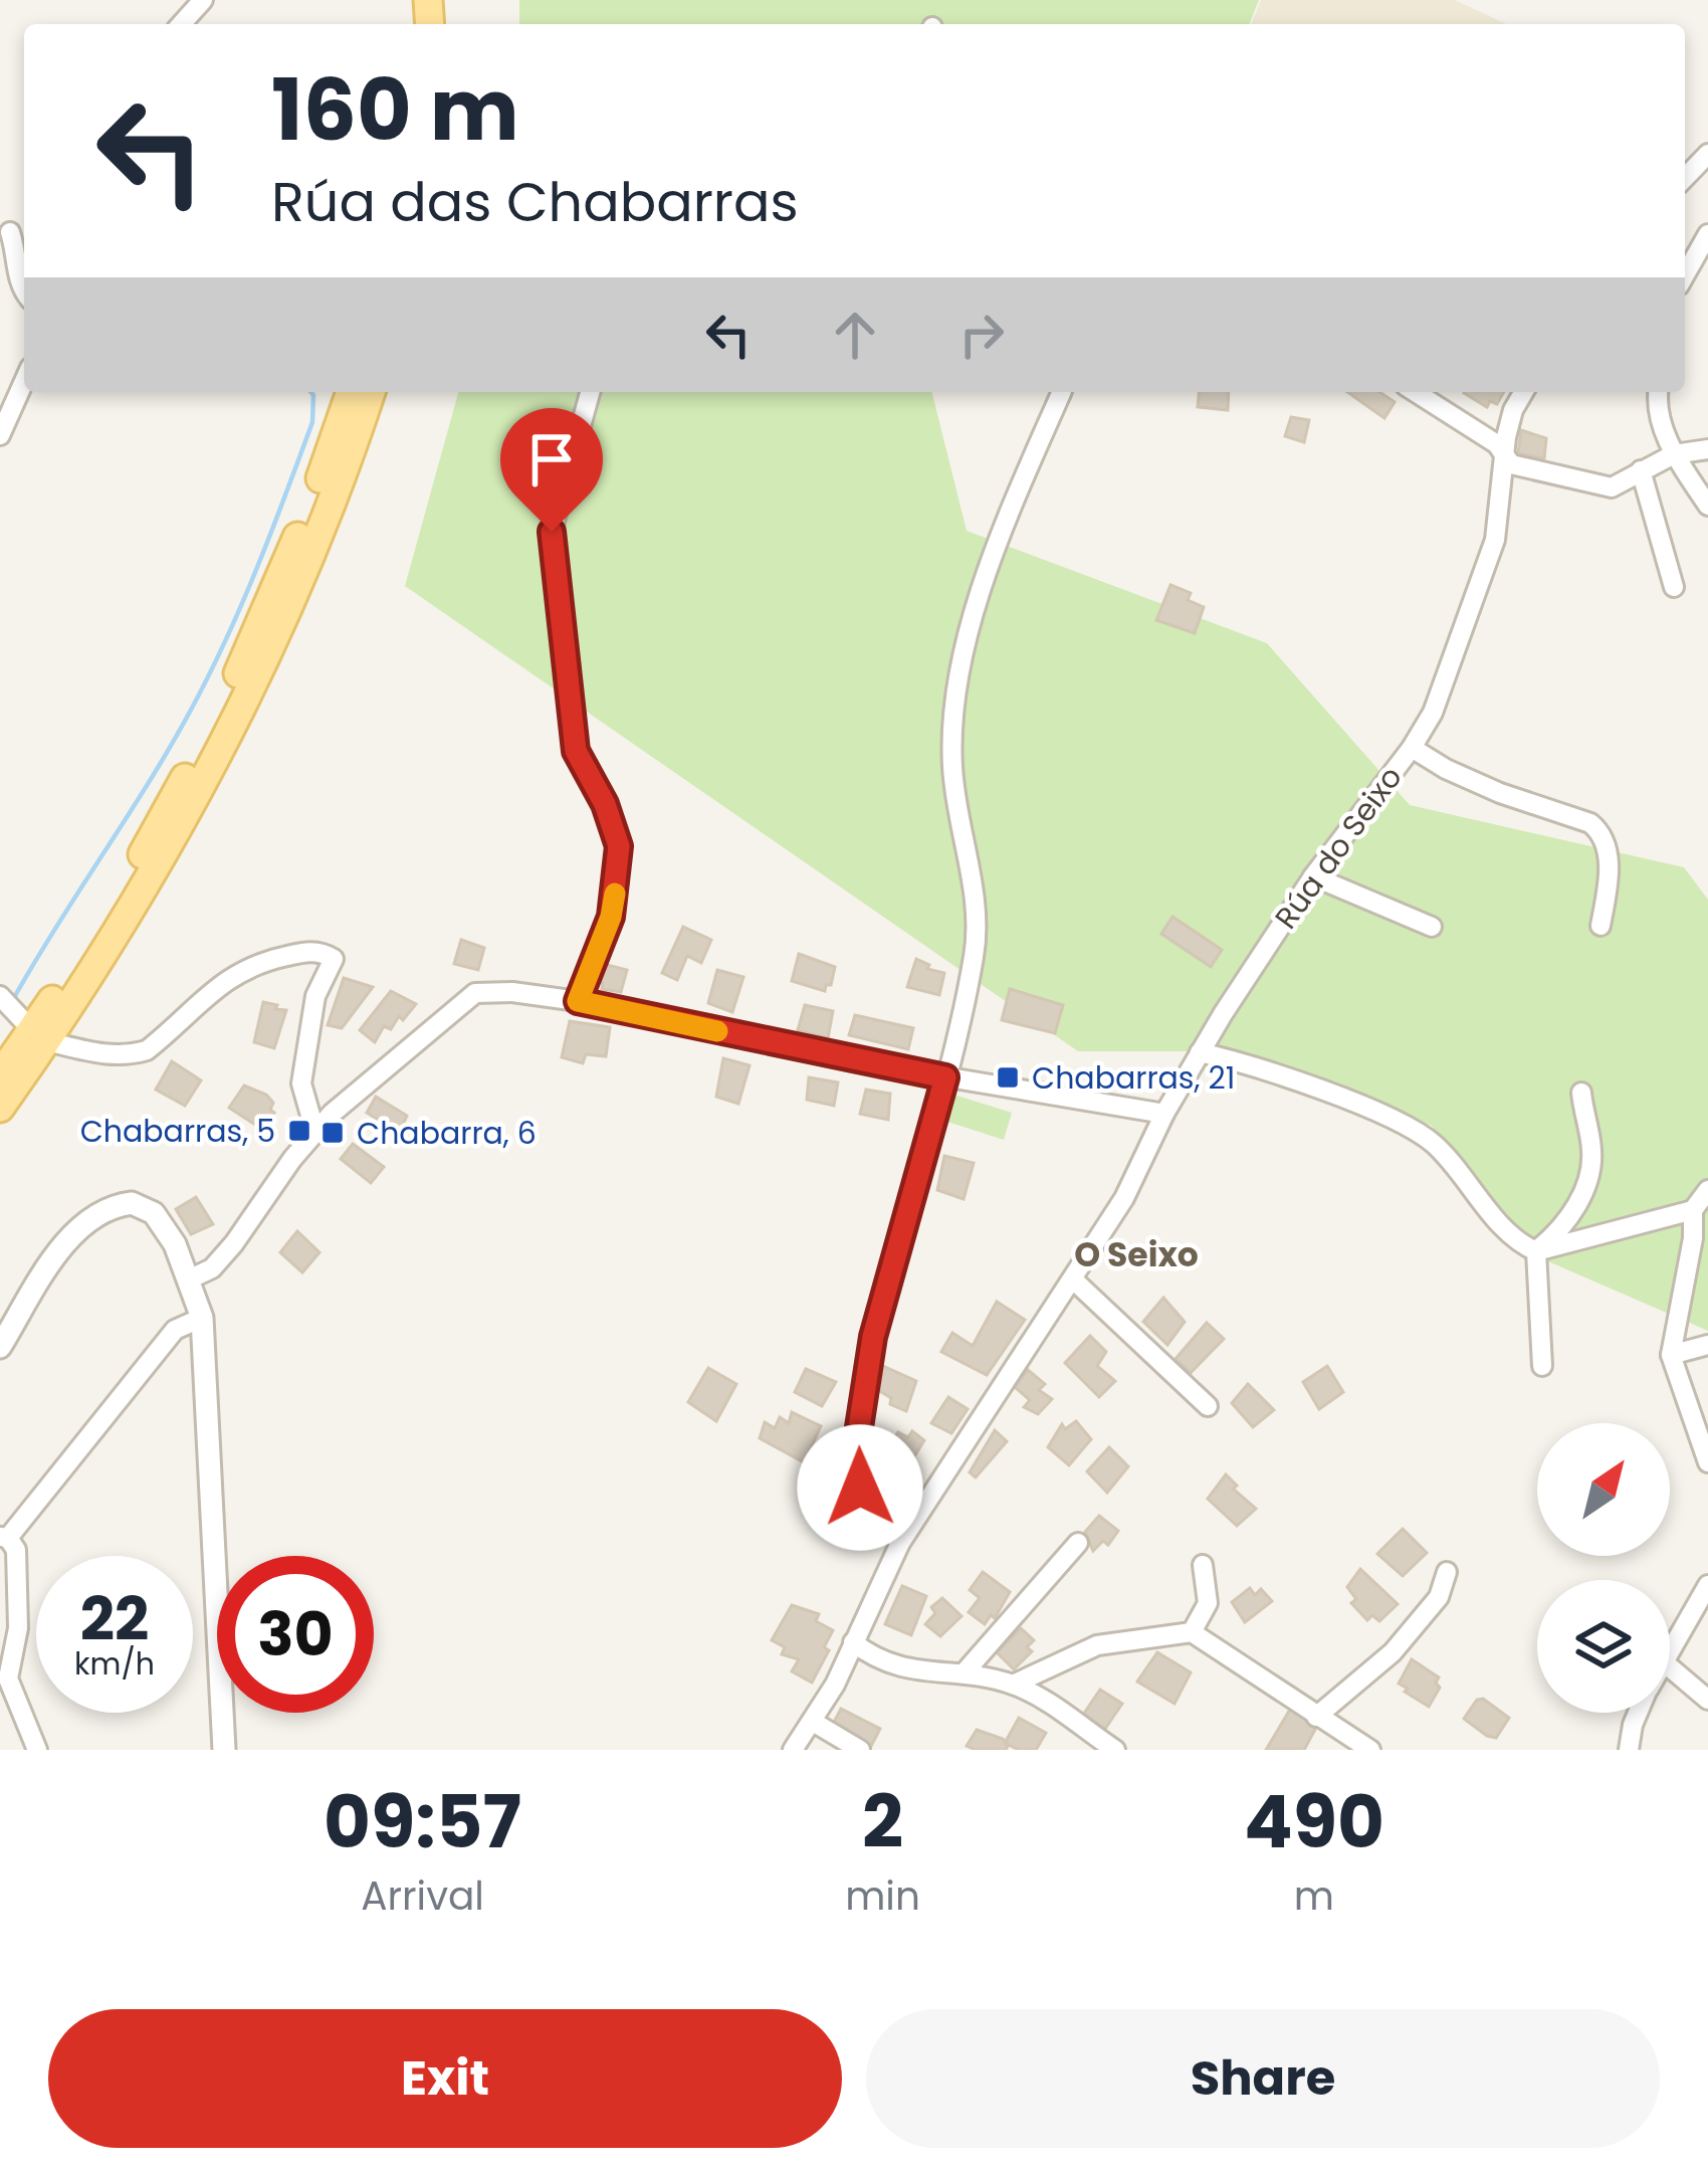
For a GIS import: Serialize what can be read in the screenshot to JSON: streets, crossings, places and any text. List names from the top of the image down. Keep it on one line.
{"streets":{"street":["Rúa do Seixo"]},"districts":["O Seixo"],"places":{"transit":["Chabarras, 21","Chabarras, 5","Chabarra, 6"]},"north":"top right","page":{"turn":["160 m","Rúa das Chabarras"],"speed":"22 km/h","limit":"30","eta":["09:57","Arrival","2","min","490","m"],"buttons":["Exit","Share"]}}
